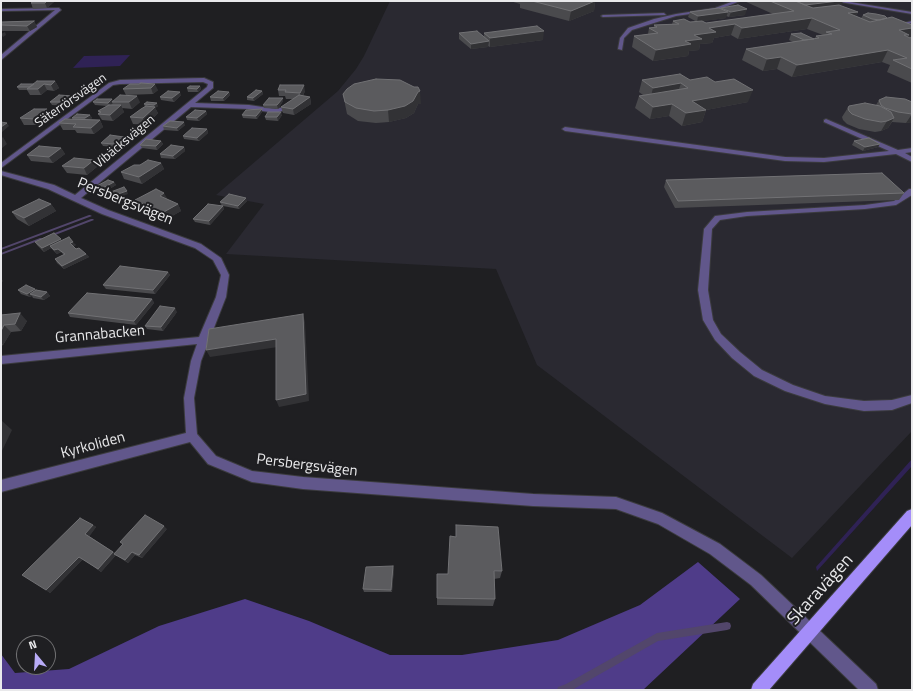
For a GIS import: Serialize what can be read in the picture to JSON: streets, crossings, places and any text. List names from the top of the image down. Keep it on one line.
{"streets":{"main road":["Skaravägen"],"street":["Säterrörsvägen","Vibäcksvägen","Persbergsvägen","Grannabacken","Kyrkoliden"]},"crossings":[["Säterrörsvägen","Vibäcksvägen"],["Vibäcksvägen","Persbergsvägen"],["Persbergsvägen","Grannabacken"],["Persbergsvägen","Kyrkoliden"],["Persbergsvägen","Skaravägen"]],"north":"top"}
